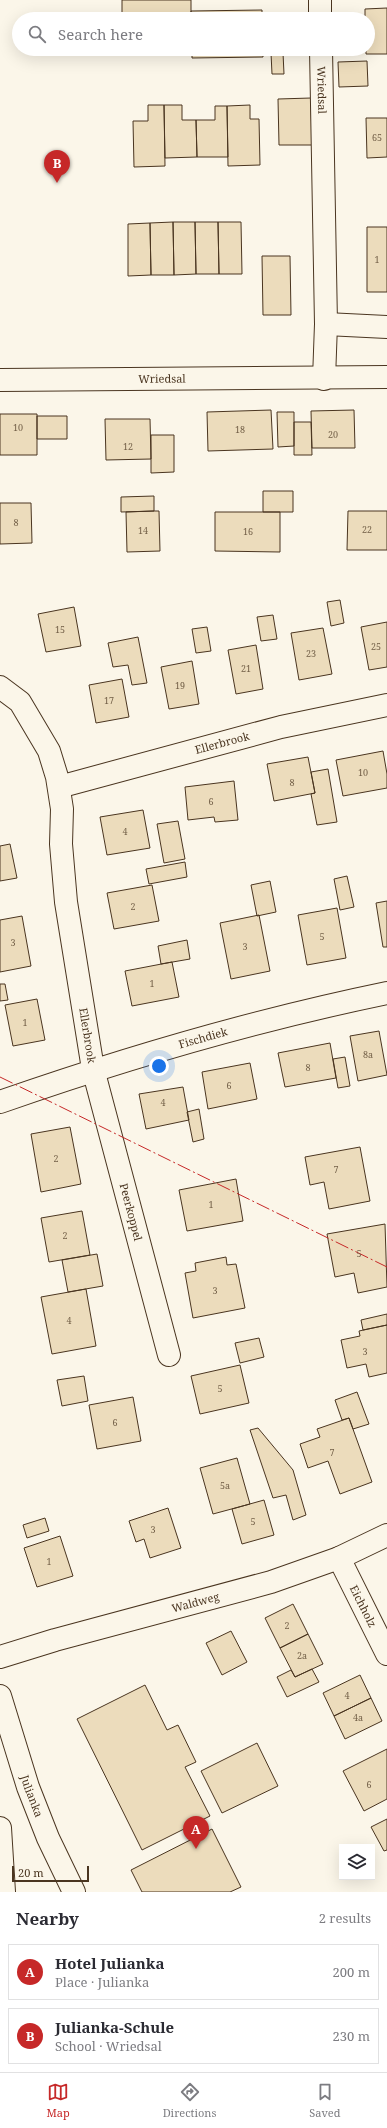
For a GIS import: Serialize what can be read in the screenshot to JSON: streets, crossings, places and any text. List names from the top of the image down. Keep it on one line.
{"streets":{"street":["Wriedsal","Ellerbrook","Fischdiek","Peerkoppel","Waldweg","Eichholz","Julianka"]},"crossings":[["Ellerbrook","Fischdiek"],["Ellerbrook","Peerkoppel"],["Fischdiek","Peerkoppel"],["Waldweg","Eichholz"]],"house_numbers":["65","1","10","18","20","12","8","22","14","16","15","25","23","21","19","17","10","8","6","4","2","5","3","3","1","1","8a","8","6","4","2","7","1","2","5","3","4","3","5","6","7","5a","5","3","1","2","2a","4","4a","6"],"scale_bar":"20 m","page":{"search":"Search here","pins":["B","A"],"scale":"20 m","heading":["Nearby","2 results"],"list":[{"mark":"A","name":"Hotel Julianka","note":"Place · Julianka","value":"200 m"},{"mark":"B","name":"Julianka-Schule","note":"School · Wriedsal","value":"230 m"}],"nav":["Map","Directions","Saved"]}}
